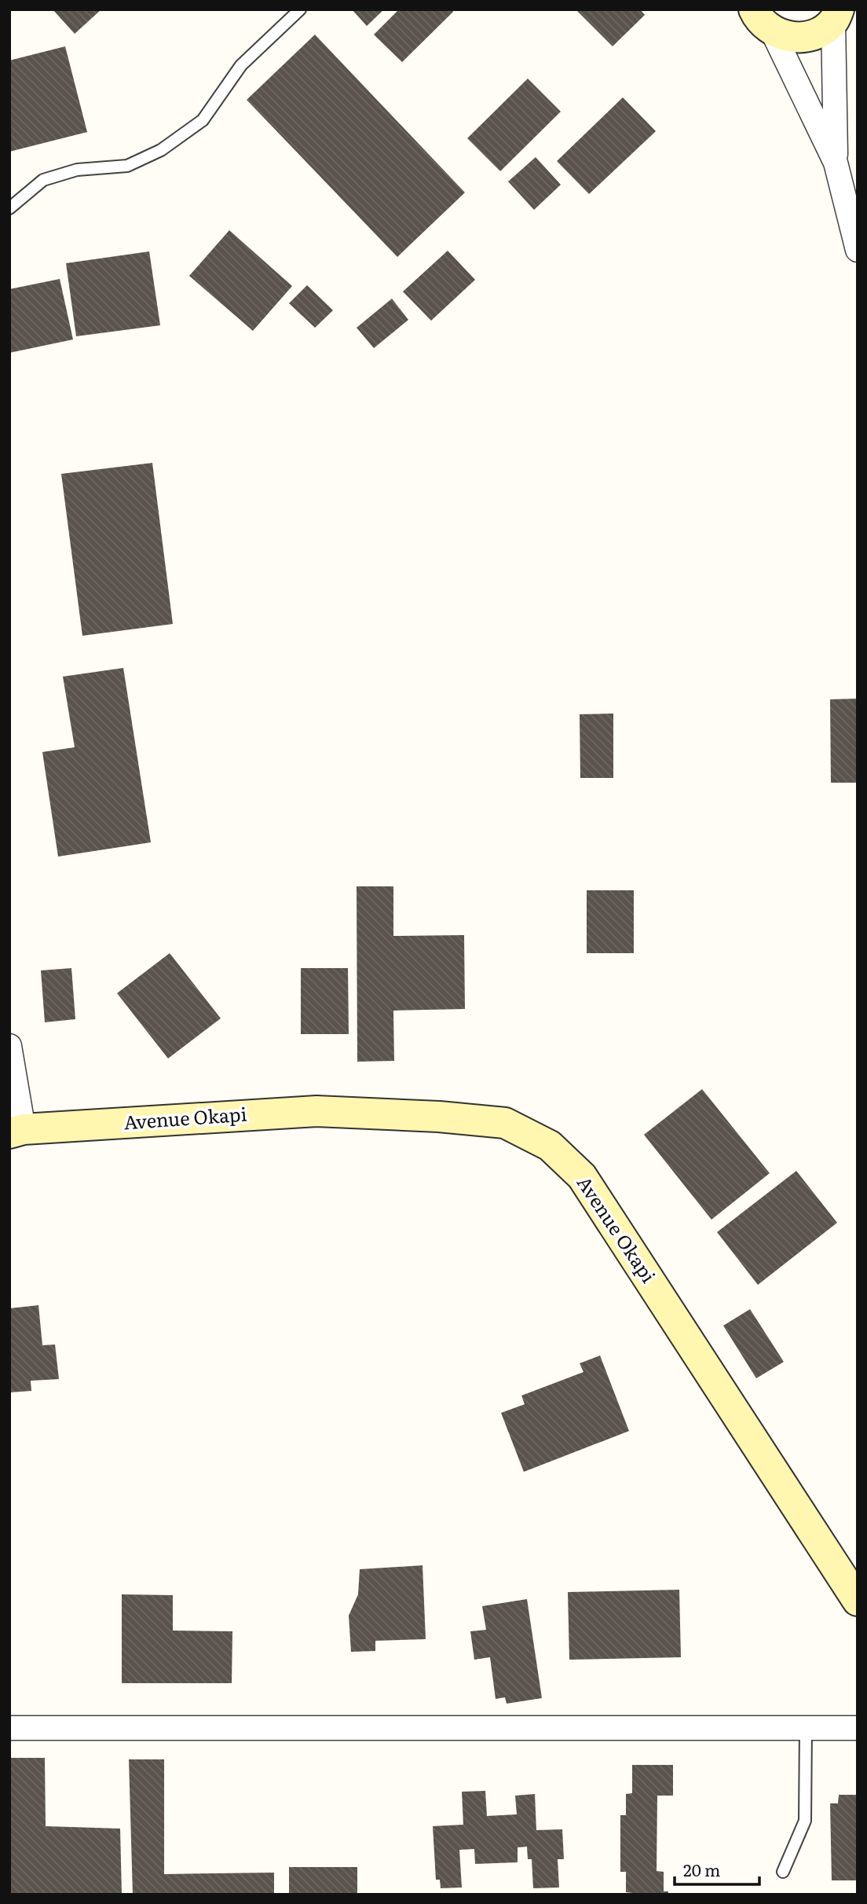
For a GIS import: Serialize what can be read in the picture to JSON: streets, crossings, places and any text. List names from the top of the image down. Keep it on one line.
{"streets":{"street":["Avenue Okapi"]},"scale_bar":"20 m"}
